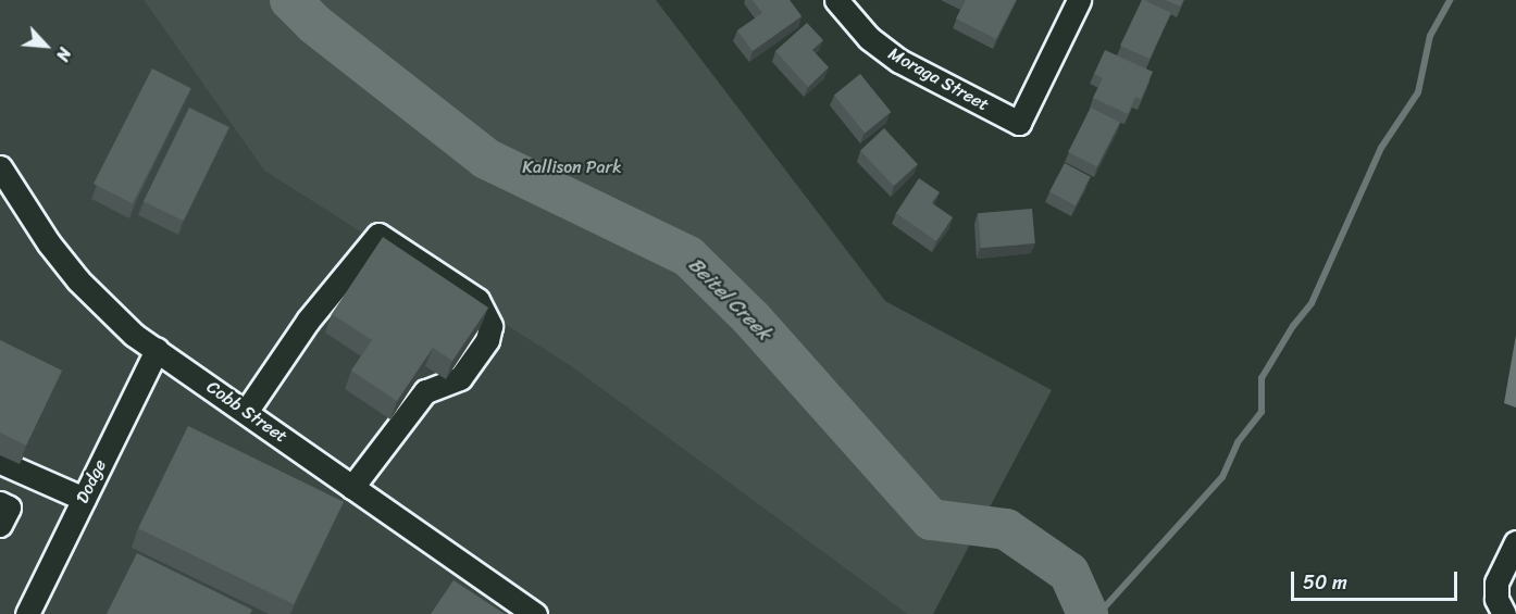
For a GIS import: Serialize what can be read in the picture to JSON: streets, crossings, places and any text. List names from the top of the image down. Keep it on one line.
{"streets":{"street":["Moraga Street","Cobb Street","Dodge"]},"crossings":[["Cobb Street","Dodge"]],"water":["Beitel Creek"],"parks":["Kallison Park"],"scale_bar":"50 m","north":"bottom right"}
